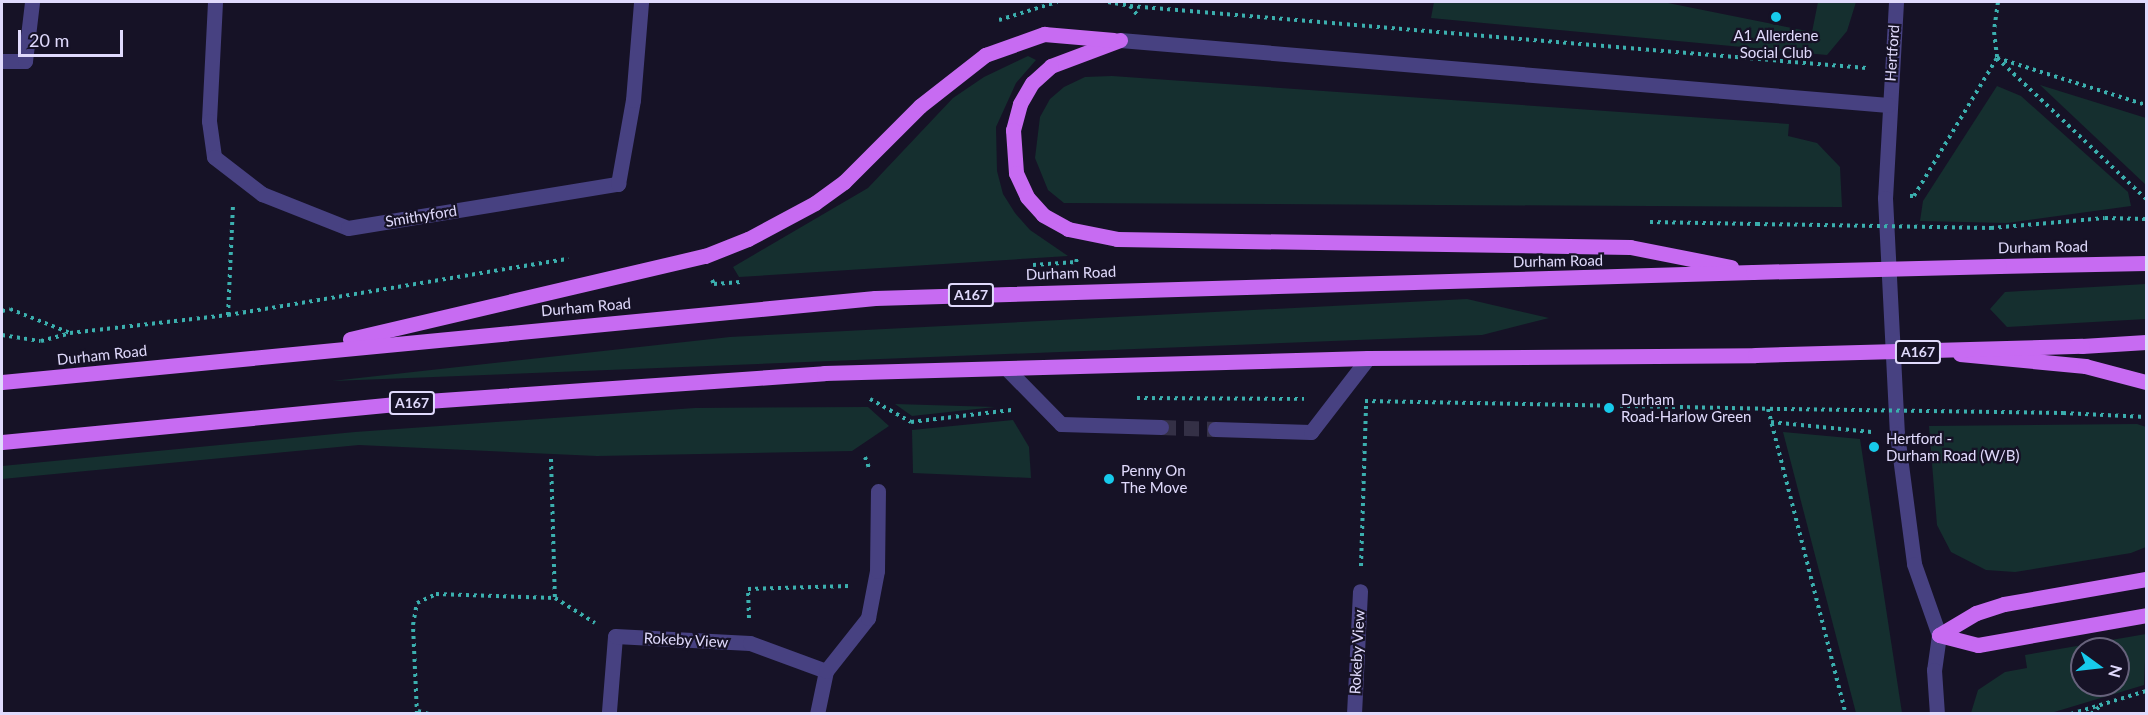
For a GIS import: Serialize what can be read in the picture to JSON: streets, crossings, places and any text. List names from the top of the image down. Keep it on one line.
{"streets":{"main road":["Durham Road","A167"],"street":["Hertford","Smithyford","Rokeby View"]},"places":["A1 Allerdene Social Club","Durham Road-Harlow Green","Hertford - Durham Road (W/B)","Penny On The Move"],"scale_bar":"20 m","north":"right"}
